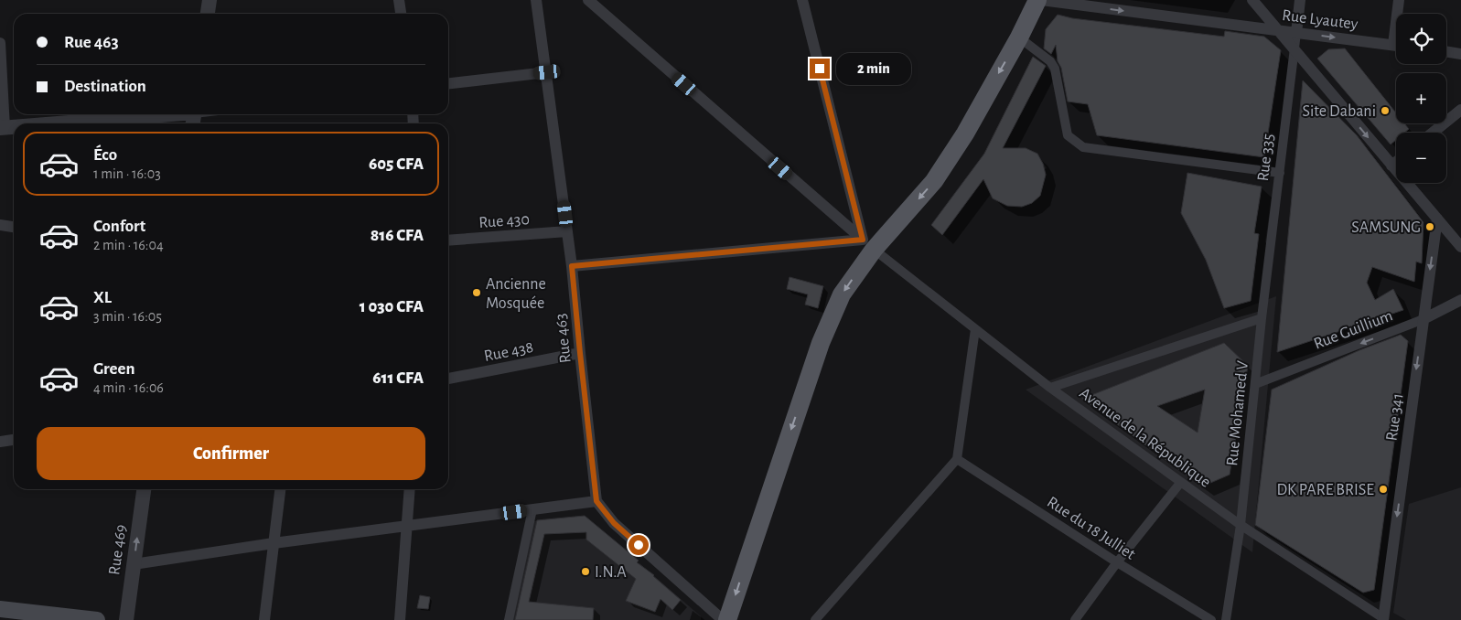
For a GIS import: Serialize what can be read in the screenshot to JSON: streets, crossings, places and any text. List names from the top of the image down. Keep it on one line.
{"streets":{"street":["Rue Lyautey","Rue 335","Rue 430","Rue Guillium","Rue 463","Rue 438","Rue Mohamed V","Rue 341","Avenue de la République","Rue du 18 Julliet","Rue 469"]},"crossings":[["Rue Lyautey","Rue 335"],["Rue 335","Rue Mohamed V"],["Rue 430","Rue 463"],["Rue Guillium","Rue Mohamed V"],["Rue Guillium","Rue 341"],["Rue 463","Rue 438"],["Rue Mohamed V","Avenue de la République"],["Rue 341","Avenue de la République"]],"one_way":["Rue Lyautey","Rue Guillium","Rue 341","Rue 469"],"places":["Site Dabani","SAMSUNG","Ancienne Mosquée","DK PARE BRISE","I.N.A"],"page":{"map_buttons":["+","−"],"banner":["Rue 463","Destination"],"bubble":"2 min","list":[{"name":"Éco","note":"1 min · 16:03","value":"605 CFA"},{"name":"Confort","note":"2 min · 16:04","value":"816 CFA"},{"name":"XL","note":"3 min · 16:05","value":"1 030 CFA"},{"name":"Green","note":"4 min · 16:06","value":"611 CFA"}],"buttons":"Confirmer"}}
